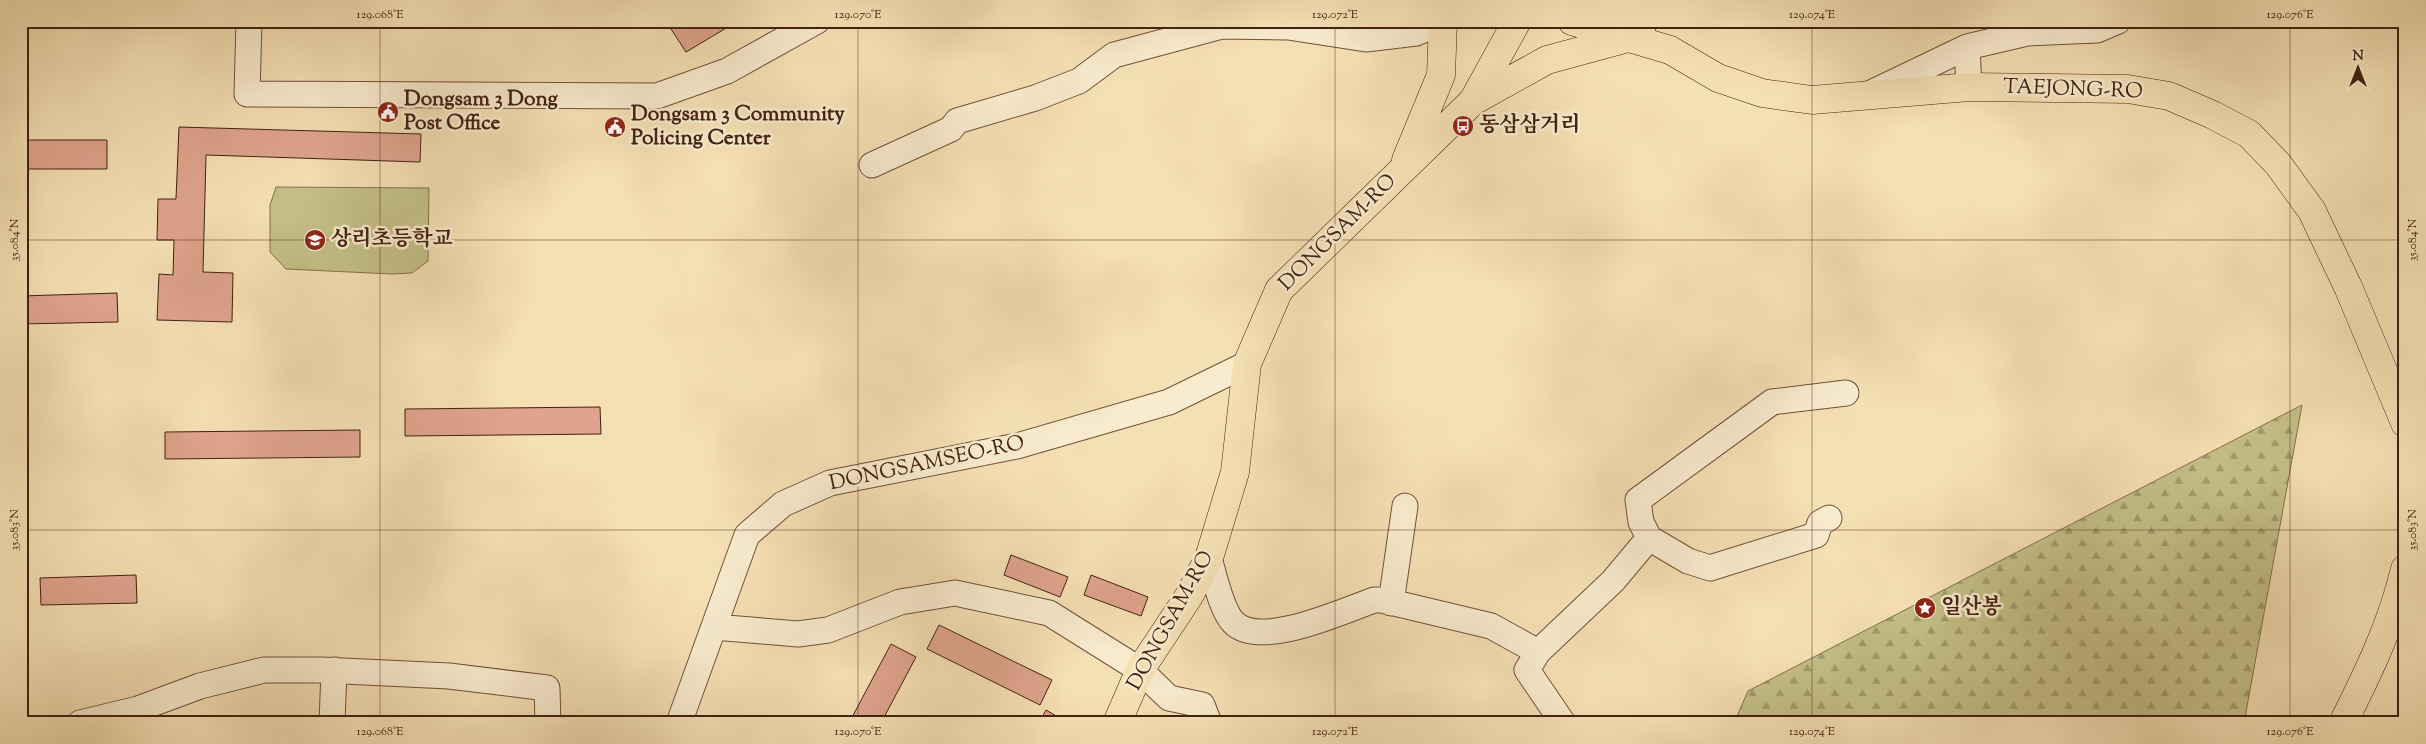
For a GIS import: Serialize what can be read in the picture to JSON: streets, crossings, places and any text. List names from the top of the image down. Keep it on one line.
{"streets":{"main road":["TAEJONG-RO","DONGSAM-RO"],"street":["DONGSAMSEO-RO"]},"crossings":[["DONGSAM-RO","DONGSAMSEO-RO"]],"places":{"public building":["Dongsam 3 Dong Post Office","Dongsam 3 Community Policing Center"],"bus stop":["동삼삼거리"],"school or university":["상리초등학교"],"place":["일산봉"]},"north":"top","coordinates":["129.068°E","129.070°E","129.072°E","129.074°E","129.076°E","35.084°N","35.083°N"]}
